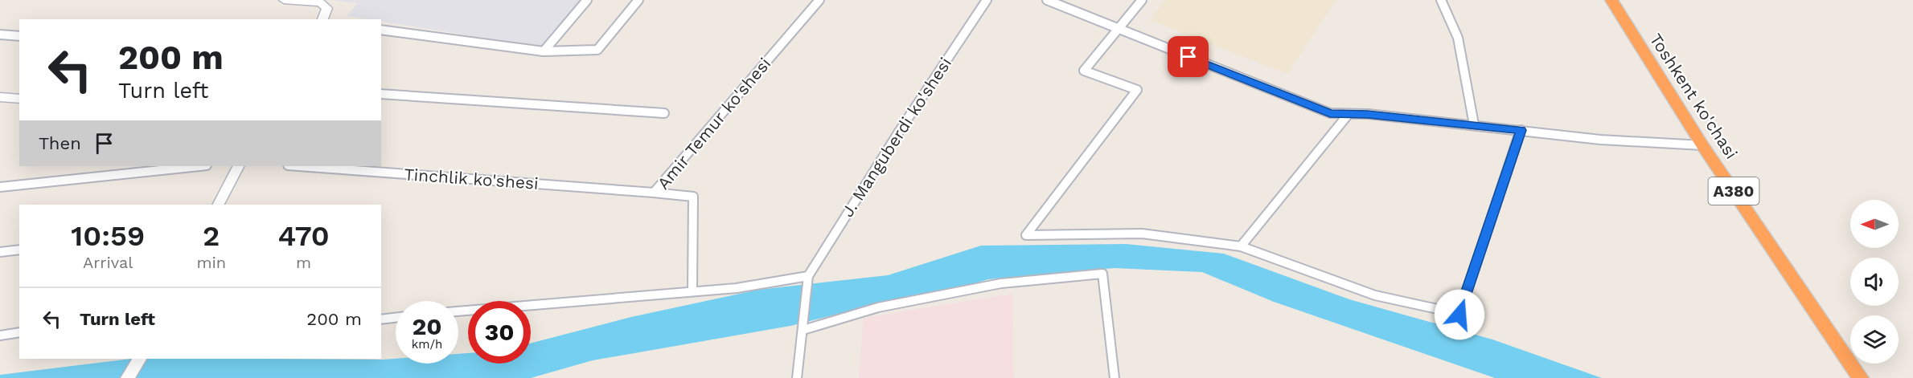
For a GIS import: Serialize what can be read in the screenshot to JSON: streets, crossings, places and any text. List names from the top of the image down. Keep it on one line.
{"streets":{"highway":["Toshkent ko'chasi","A380"],"street":["Amir Temur ko'shesi","J. Manguberdi ko'shesi","Tinchlik ko'shesi"]},"crossings":[["Amir Temur ko'shesi","Tinchlik ko'shesi"]],"north":"left","page":{"turn":["200 m","Turn left"],"then":"Then","eta":["10:59","Arrival","2","min","470","m"],"list":[{"name":"Turn left","value":"200 m"}],"speed":"20 km/h","limit":"30"}}
